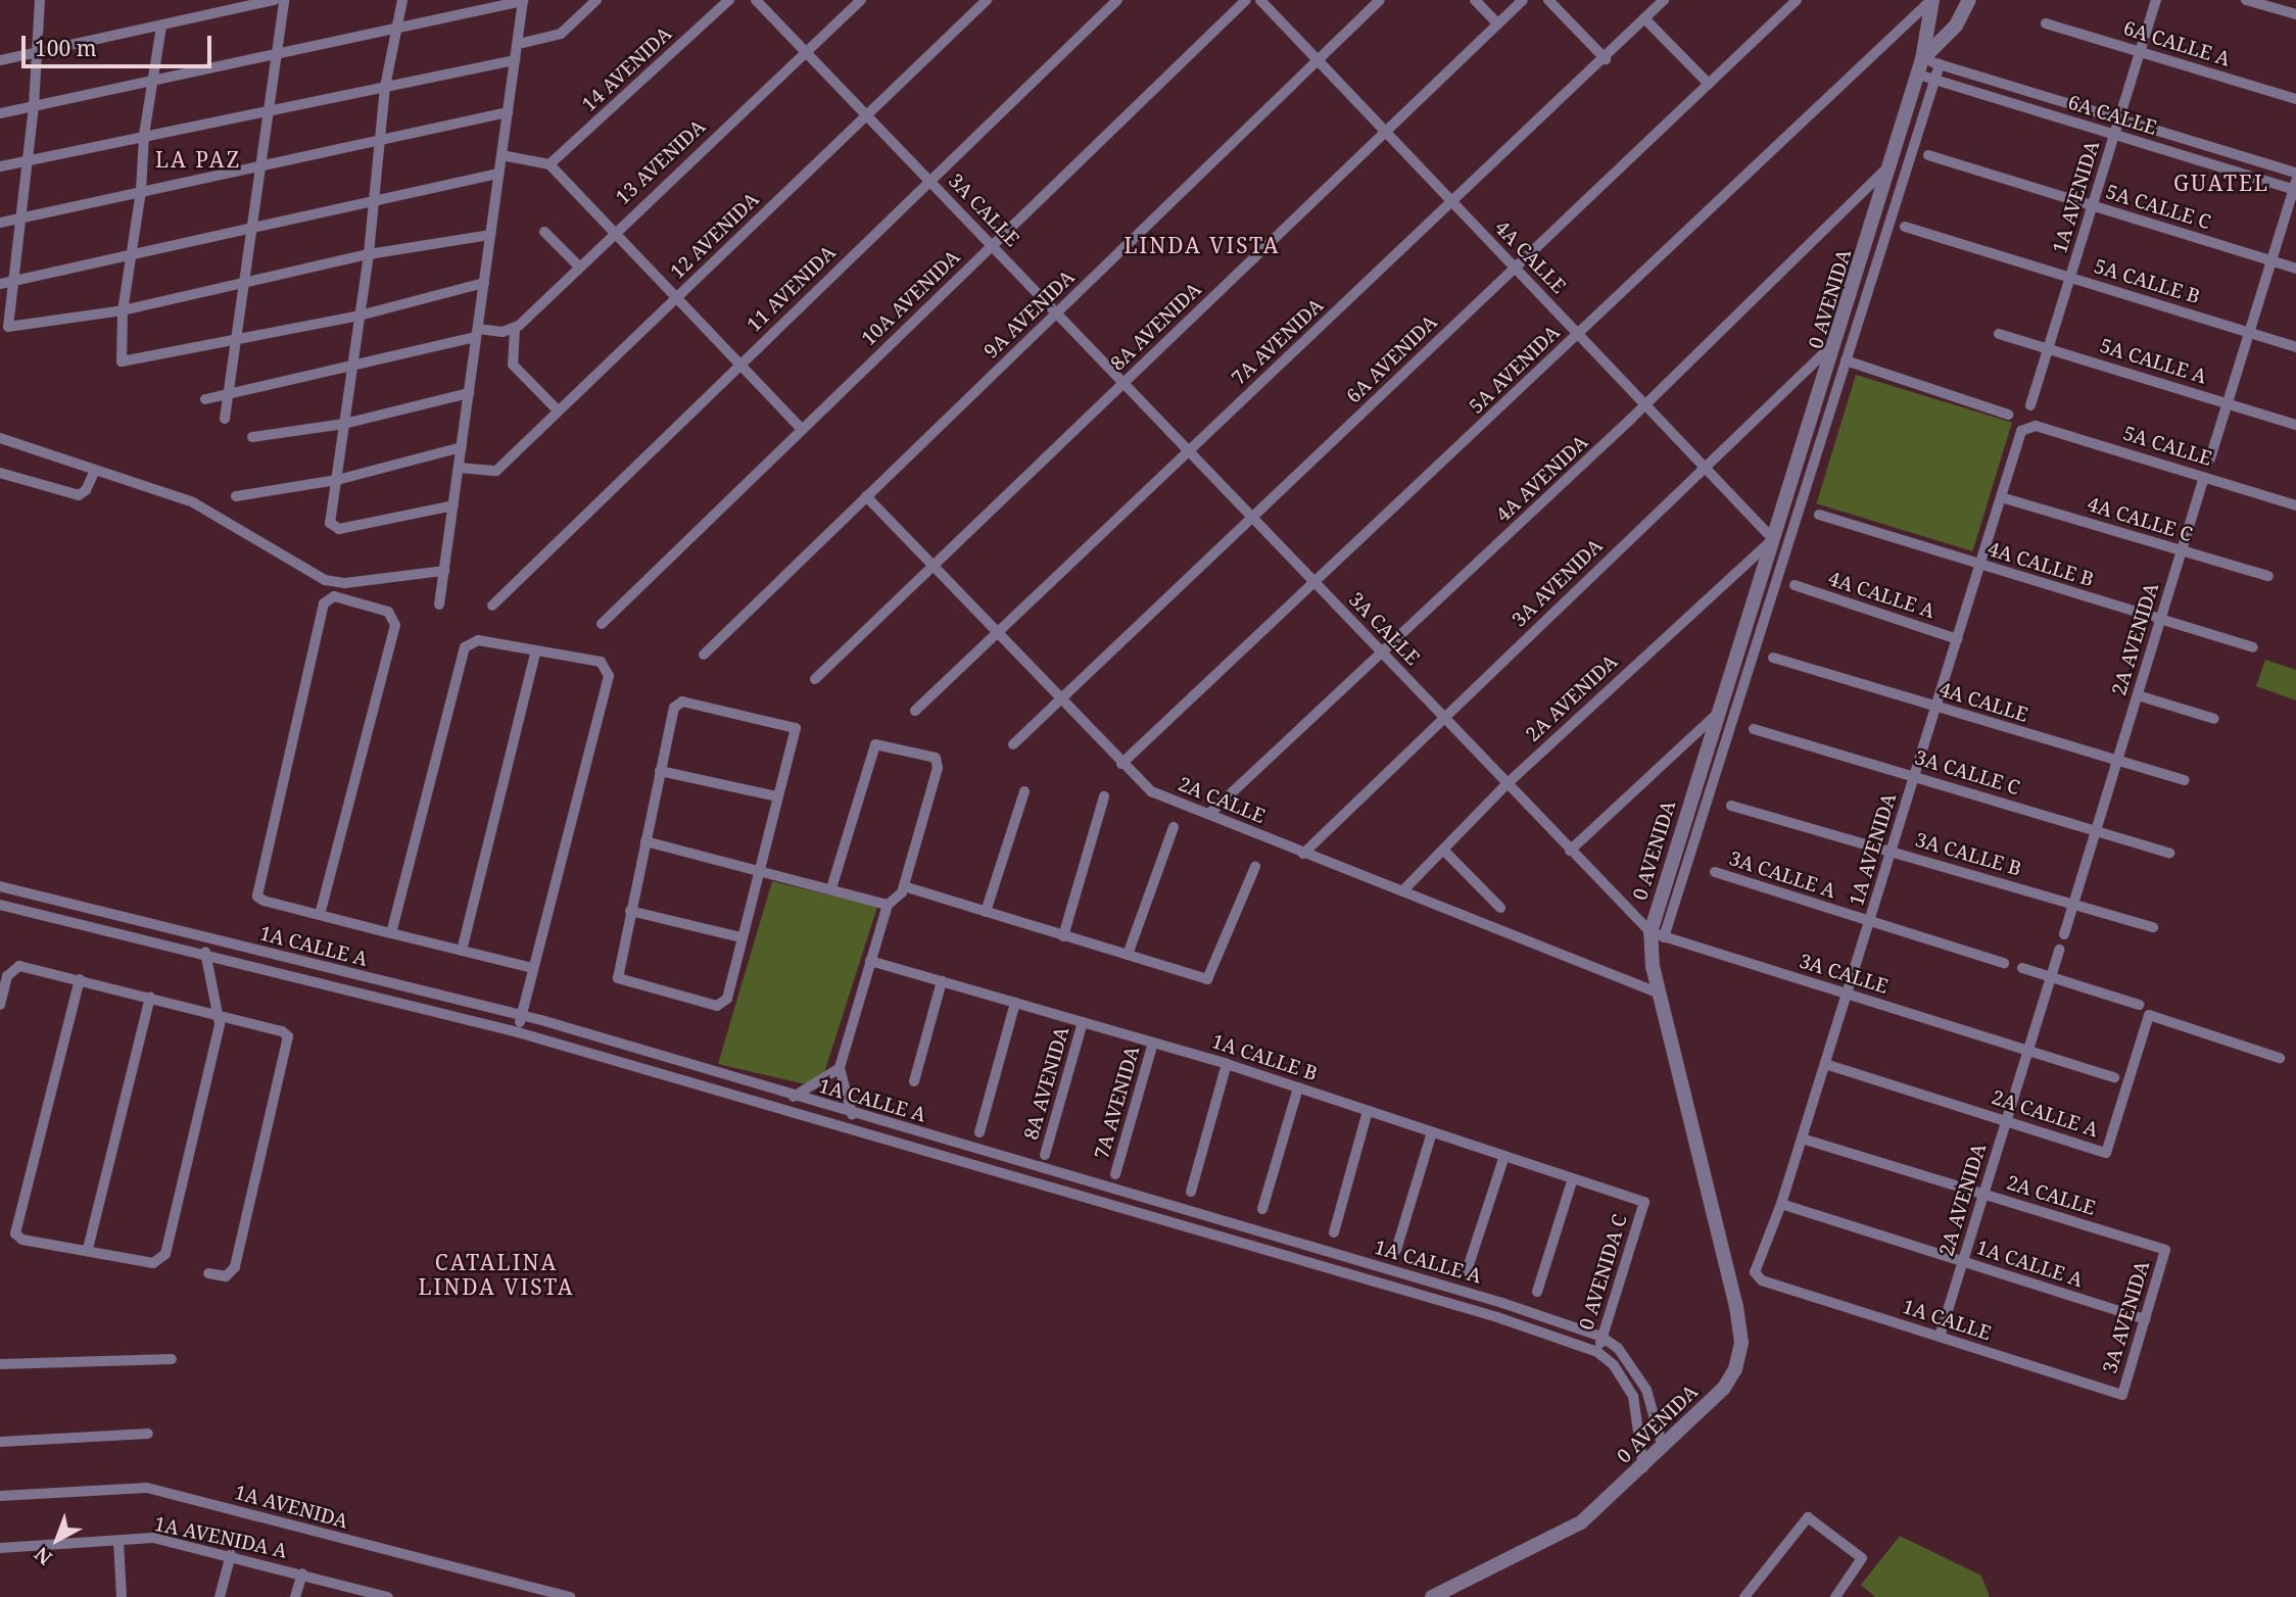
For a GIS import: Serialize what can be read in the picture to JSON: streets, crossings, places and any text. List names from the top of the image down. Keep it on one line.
{"streets":{"street":["6A CALLE A","14 AVENIDA","6A CALLE","13 AVENIDA","1A AVENIDA","5A CALLE C","3A CALLE","12 AVENIDA","4A CALLE","5A CALLE B","11 AVENIDA","10A AVENIDA","0 AVENIDA","9A AVENIDA","8A AVENIDA","7A AVENIDA","6A AVENIDA","5A CALLE A","5A AVENIDA","5A CALLE","4A AVENIDA","4A CALLE C","4A CALLE B","3A AVENIDA","4A CALLE A","2A AVENIDA","3A CALLE C","2A CALLE","3A CALLE B","3A CALLE A","1A CALLE A","1A CALLE B","2A CALLE A","0 AVENIDA C","1A CALLE","1A AVENIDA A"]},"crossings":[["6A CALLE A","1A AVENIDA"],["6A CALLE","1A AVENIDA"],["6A CALLE","0 AVENIDA"],["13 AVENIDA","3A CALLE"],["1A AVENIDA","5A CALLE C"],["1A AVENIDA","3A CALLE"],["1A AVENIDA","4A CALLE"],["1A AVENIDA","5A CALLE B"],["1A AVENIDA","5A CALLE A"],["1A AVENIDA","5A CALLE"],["1A AVENIDA","4A CALLE C"],["1A AVENIDA","4A CALLE B"],["1A AVENIDA","4A CALLE A"],["1A AVENIDA","3A CALLE C"],["1A AVENIDA","2A CALLE"],["1A AVENIDA","3A CALLE B"],["1A AVENIDA","3A CALLE A"],["1A AVENIDA","1A CALLE A"],["1A AVENIDA","2A CALLE A"],["1A AVENIDA","1A CALLE"],["3A CALLE","12 AVENIDA"],["3A CALLE","11 AVENIDA"],["3A CALLE","10A AVENIDA"],["3A CALLE","0 AVENIDA"],["3A CALLE","9A AVENIDA"],["3A CALLE","8A AVENIDA"],["3A CALLE","7A AVENIDA"],["3A CALLE","6A AVENIDA"],["3A CALLE","5A AVENIDA"],["3A CALLE","4A AVENIDA"],["3A CALLE","3A AVENIDA"],["3A CALLE","2A AVENIDA"],["4A CALLE","0 AVENIDA"],["4A CALLE","9A AVENIDA"],["4A CALLE","8A AVENIDA"],["4A CALLE","7A AVENIDA"],["4A CALLE","6A AVENIDA"],["4A CALLE","5A AVENIDA"],["4A CALLE","4A AVENIDA"],["4A CALLE","3A AVENIDA"],["4A CALLE","2A AVENIDA"],["0 AVENIDA","4A AVENIDA"],["0 AVENIDA","3A AVENIDA"],["0 AVENIDA","2A AVENIDA"],["0 AVENIDA","2A CALLE"],["0 AVENIDA","1A CALLE A"],["9A AVENIDA","2A CALLE"],["8A AVENIDA","2A CALLE"],["8A AVENIDA","1A CALLE B"],["7A AVENIDA","2A CALLE"],["7A AVENIDA","1A CALLE B"],["6A AVENIDA","2A CALLE"],["5A AVENIDA","2A CALLE"],["5A CALLE","2A AVENIDA"],["4A AVENIDA","2A CALLE"],["4A CALLE C","2A AVENIDA"],["4A CALLE B","2A AVENIDA"],["3A AVENIDA","2A CALLE"],["3A AVENIDA","1A CALLE A"],["3A AVENIDA","1A CALLE"],["2A AVENIDA","3A CALLE C"],["2A AVENIDA","2A CALLE"],["2A AVENIDA","3A CALLE B"],["2A AVENIDA","1A CALLE A"],["2A AVENIDA","2A CALLE A"],["2A AVENIDA","1A CALLE"],["1A CALLE A","0 AVENIDA C"],["1A CALLE B","0 AVENIDA C"]],"districts":["LA PAZ","GUATEL","LINDA VISTA","CATALINA LINDA VISTA"],"scale_bar":"100 m","north":"bottom left"}
